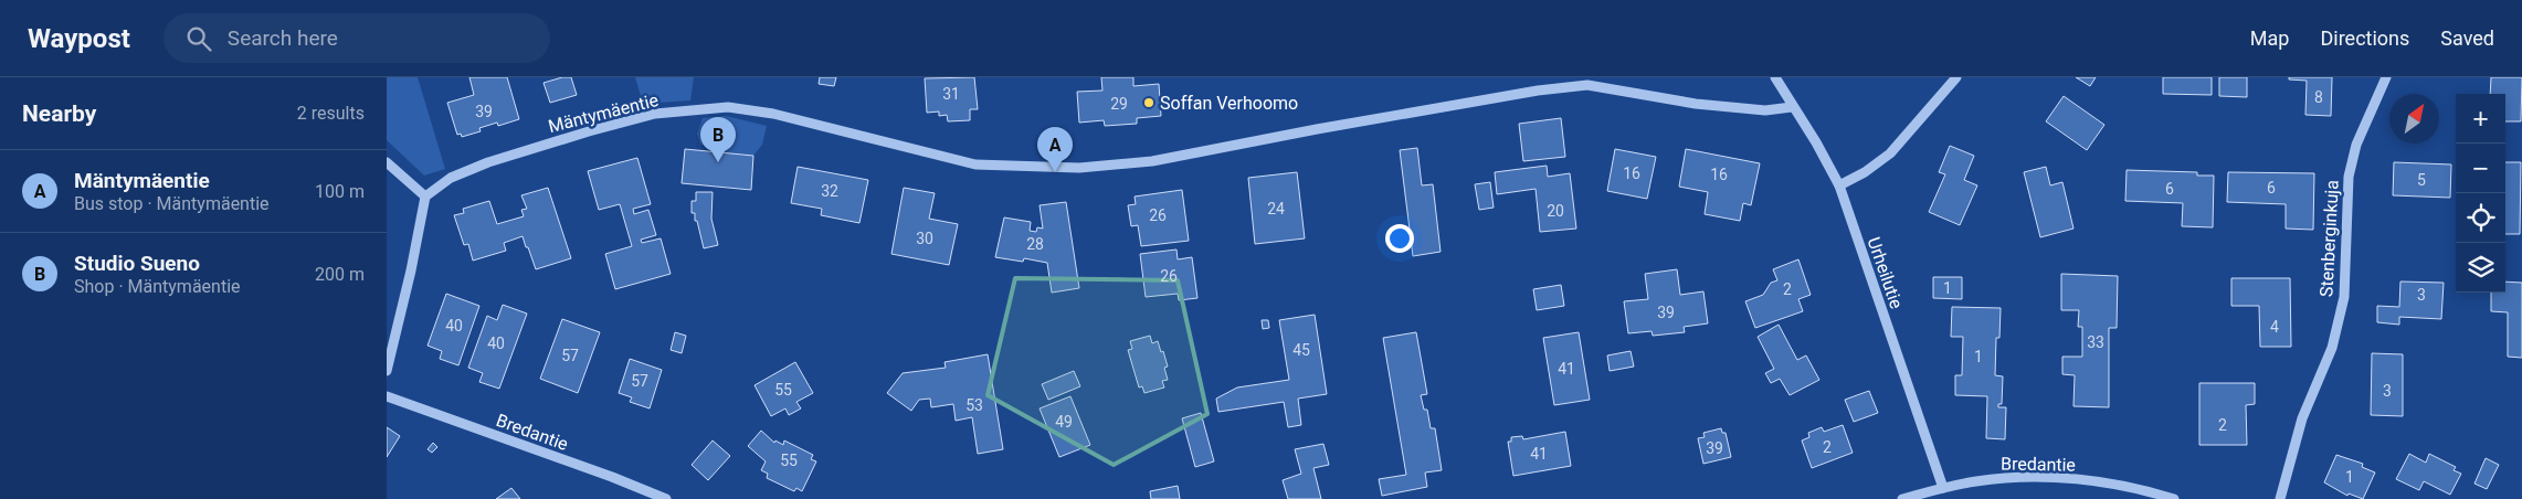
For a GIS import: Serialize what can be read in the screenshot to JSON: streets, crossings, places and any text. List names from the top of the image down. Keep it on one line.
{"streets":{"street":["Mäntymäentie","Stenberginkuja","Urheilutie","Bredantie"]},"crossings":[["Mäntymäentie","Urheilutie"],["Urheilutie","Bredantie"]],"places":["Soffan Verhoomo"],"house_numbers":["31","8","29","39","16","16","5","6","6","32","24","20","26","30","28","26","1","2","3","39","40","4","33","40","45","57","1","41","57","55","3","53","49","2","2","39","41","55","1"],"north":"top right","page":{"header":"Waypost","search":"Search here","nav":["Map","Directions","Saved"],"heading":["Nearby","2 results"],"map_buttons":["+","−"],"pins":["B","A"],"list":[{"mark":"A","name":"Mäntymäentie","note":"Bus stop · Mäntymäentie","value":"100 m"},{"mark":"B","name":"Studio Sueno","note":"Shop · Mäntymäentie","value":"200 m"}]}}
